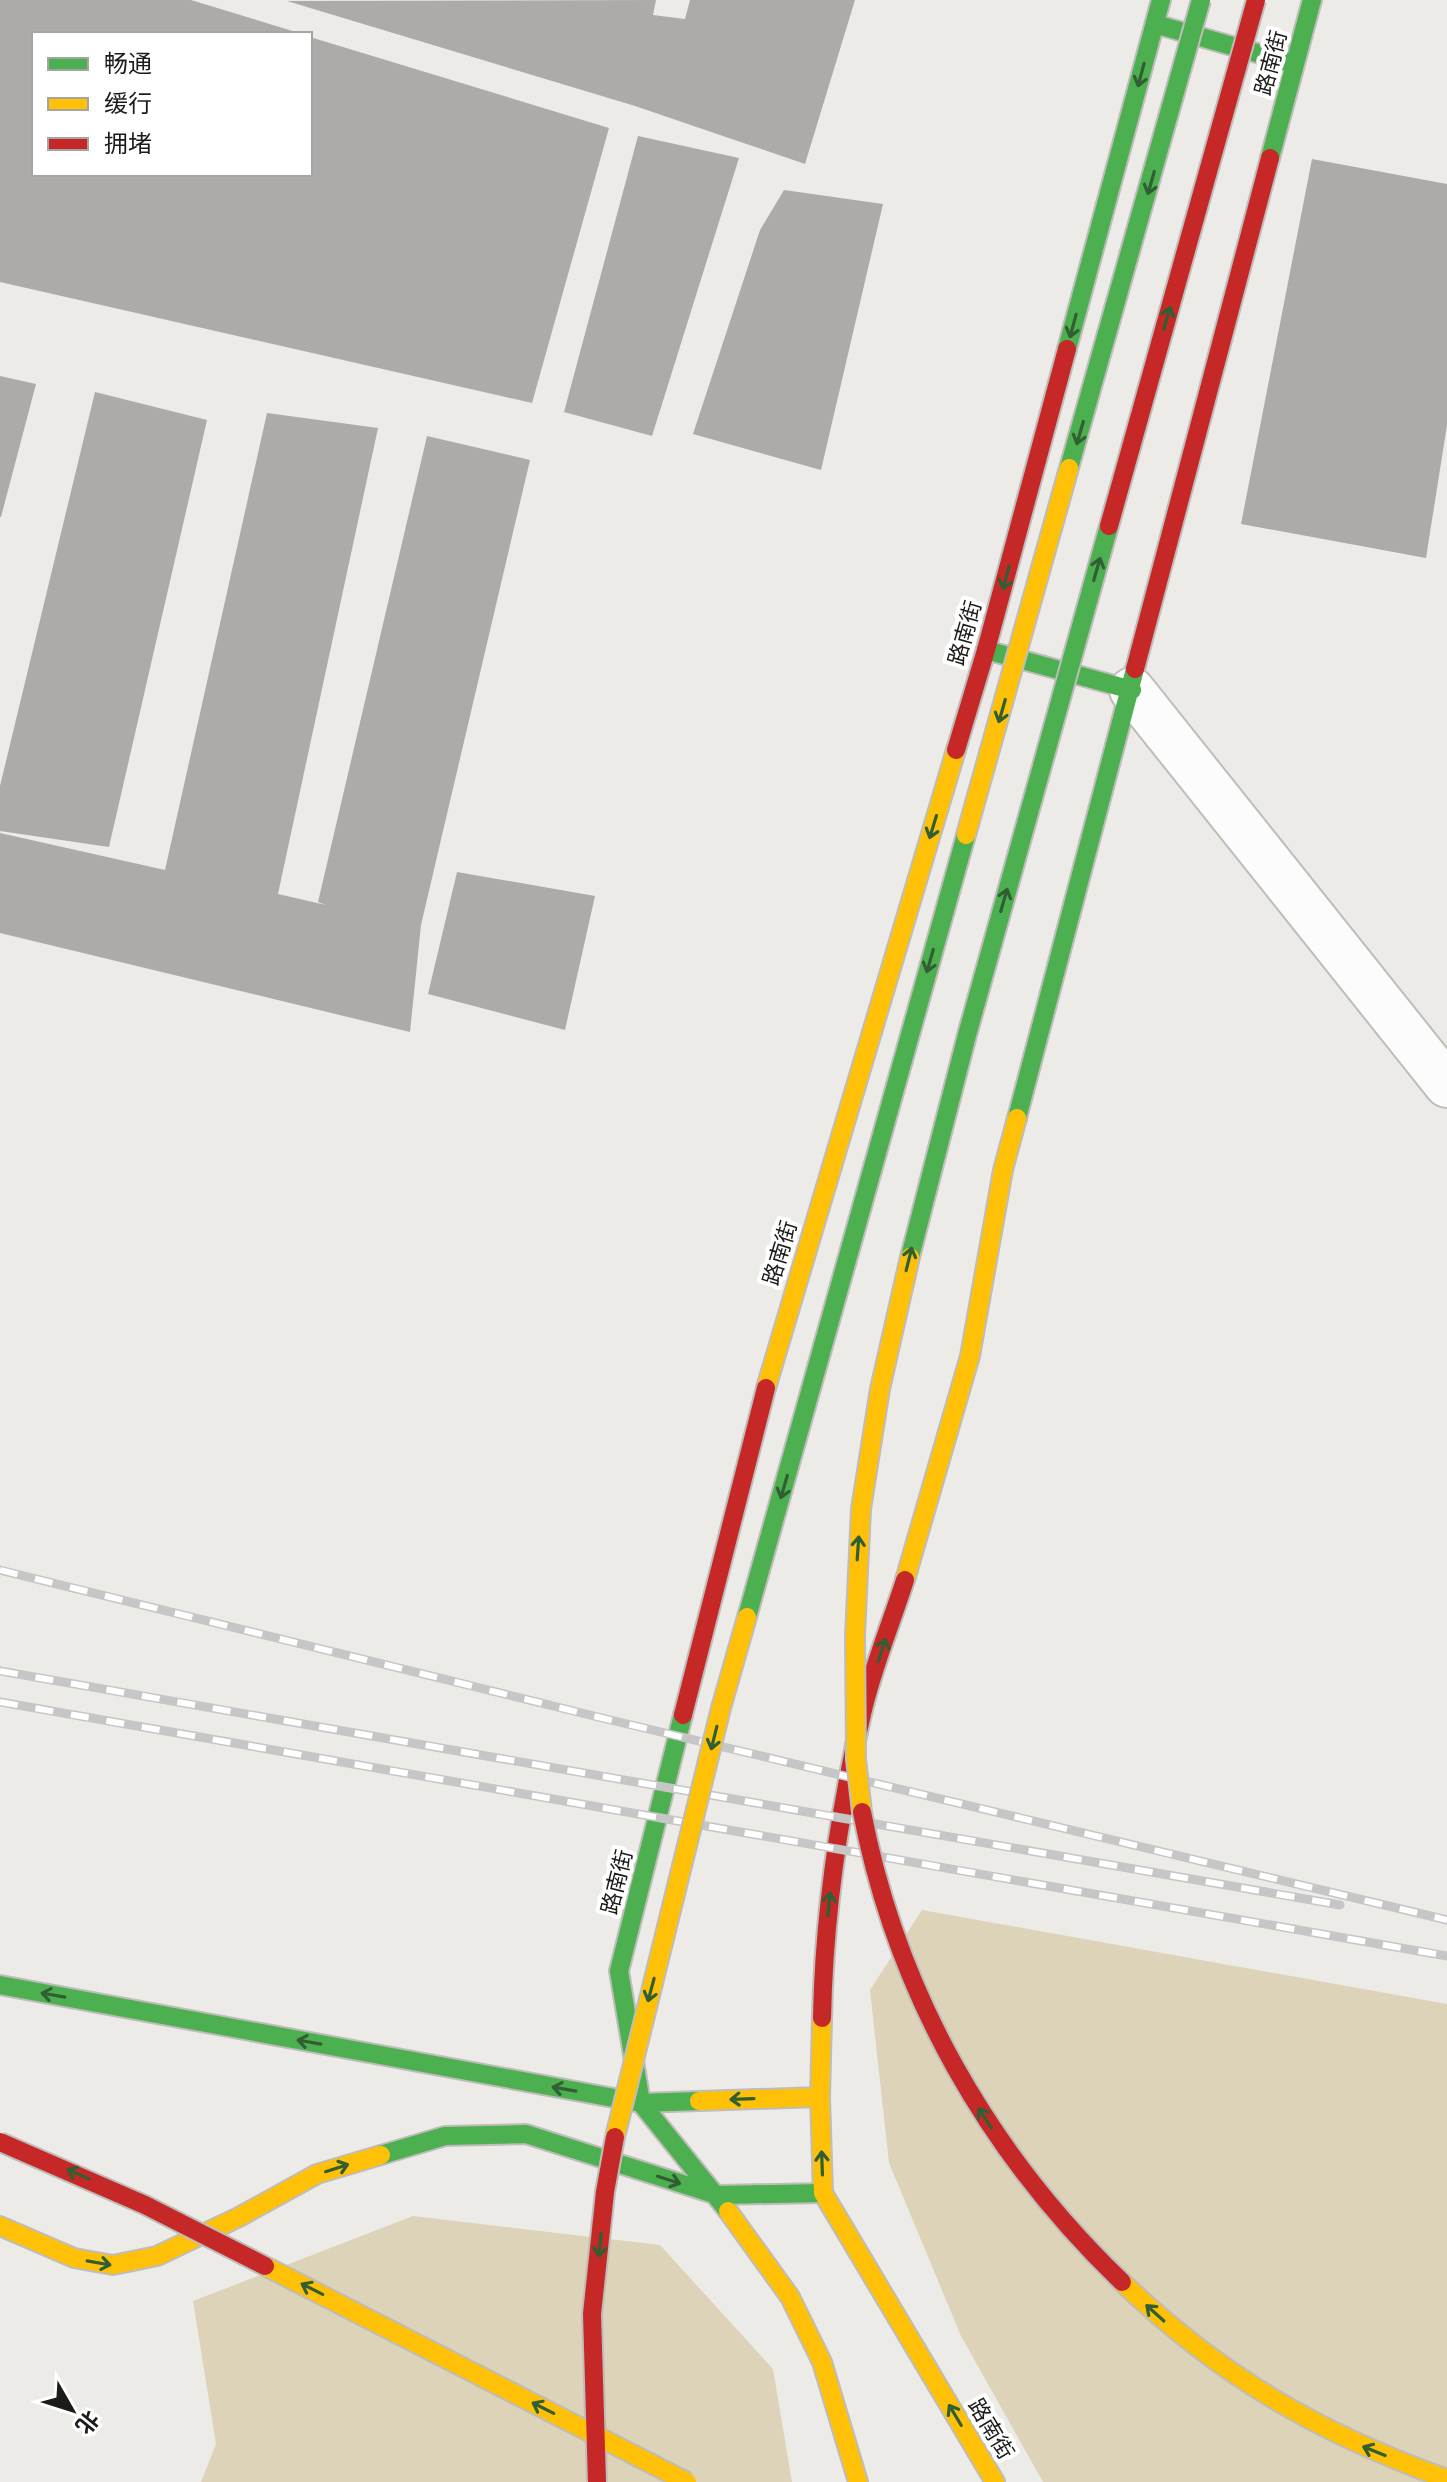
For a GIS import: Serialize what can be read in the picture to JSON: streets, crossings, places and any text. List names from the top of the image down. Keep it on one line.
{"streets":{"main road":["路南街"]},"legend":["畅通","缓行","拥堵"],"north":"bottom right"}
